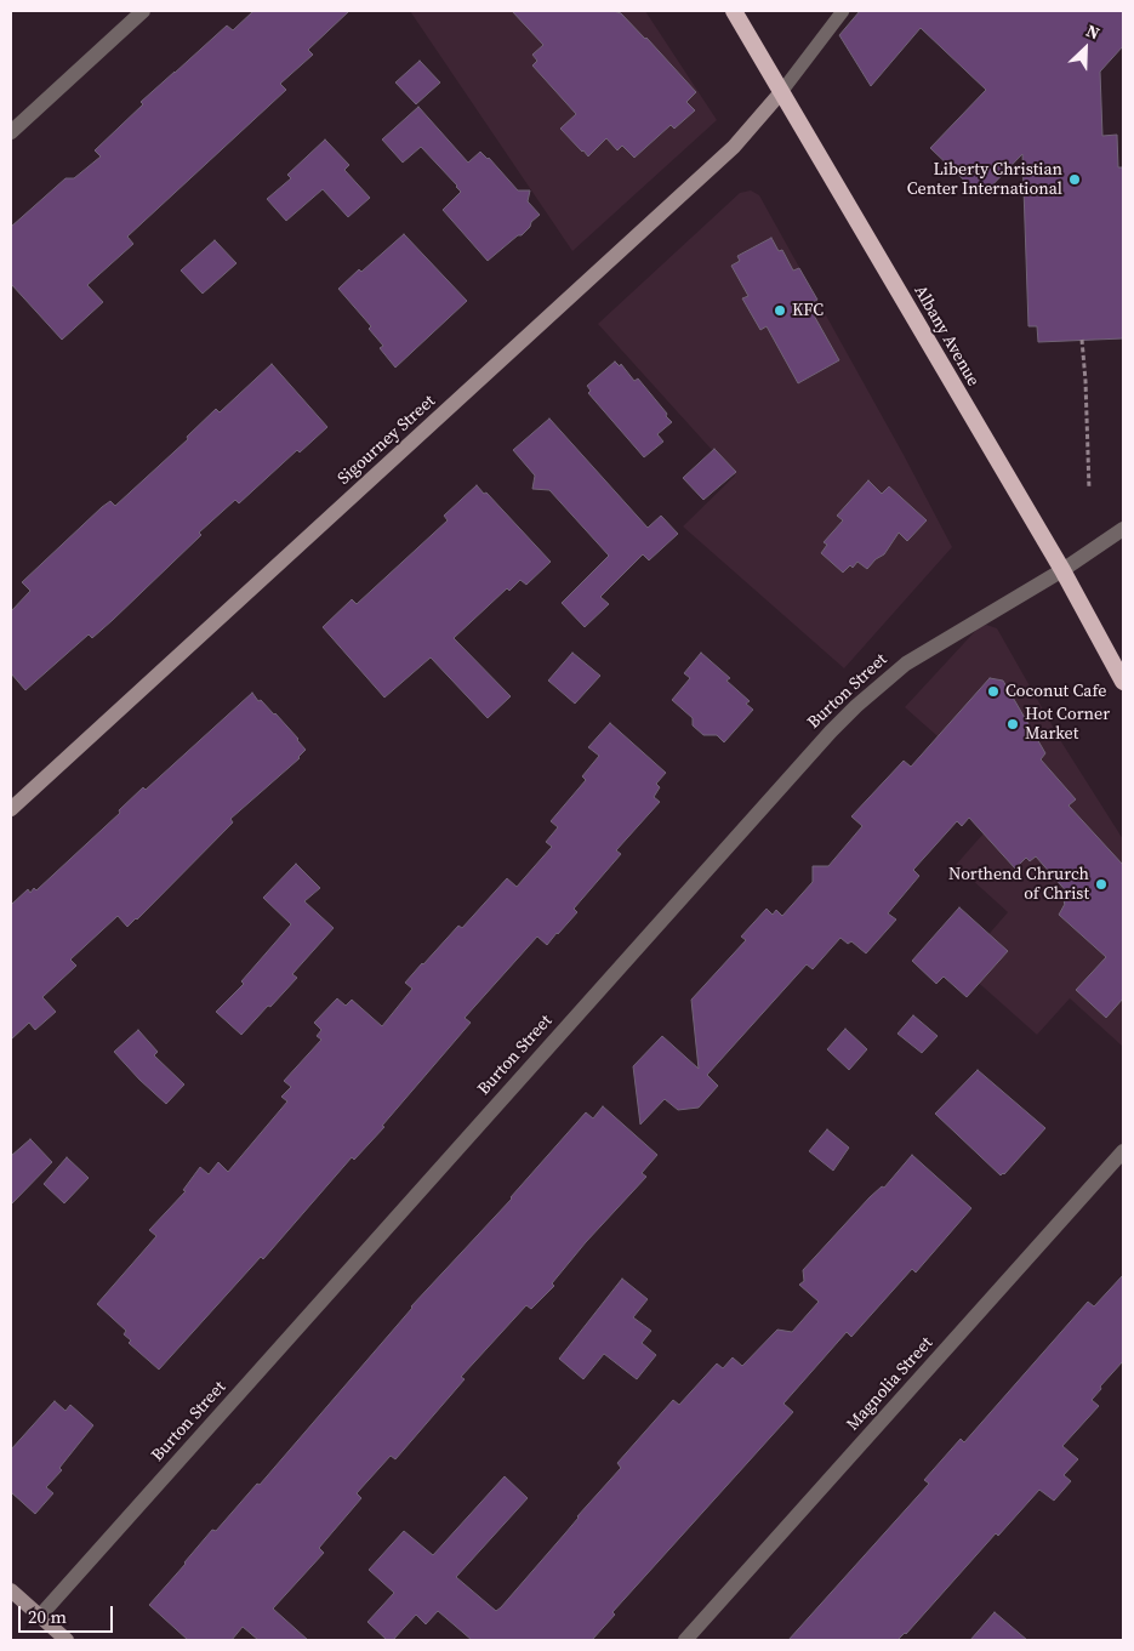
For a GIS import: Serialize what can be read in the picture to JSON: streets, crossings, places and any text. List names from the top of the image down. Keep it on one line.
{"streets":{"highway":["Albany Avenue"],"main road":["Sigourney Street"],"street":["Burton Street","Magnolia Street"]},"crossings":[["Albany Avenue","Sigourney Street"],["Albany Avenue","Burton Street"]],"places":["Liberty Christian Center International","KFC","Coconut Cafe","Hot Corner Market","Northend Chrurch of Christ"],"scale_bar":"20 m","north":"top right"}
